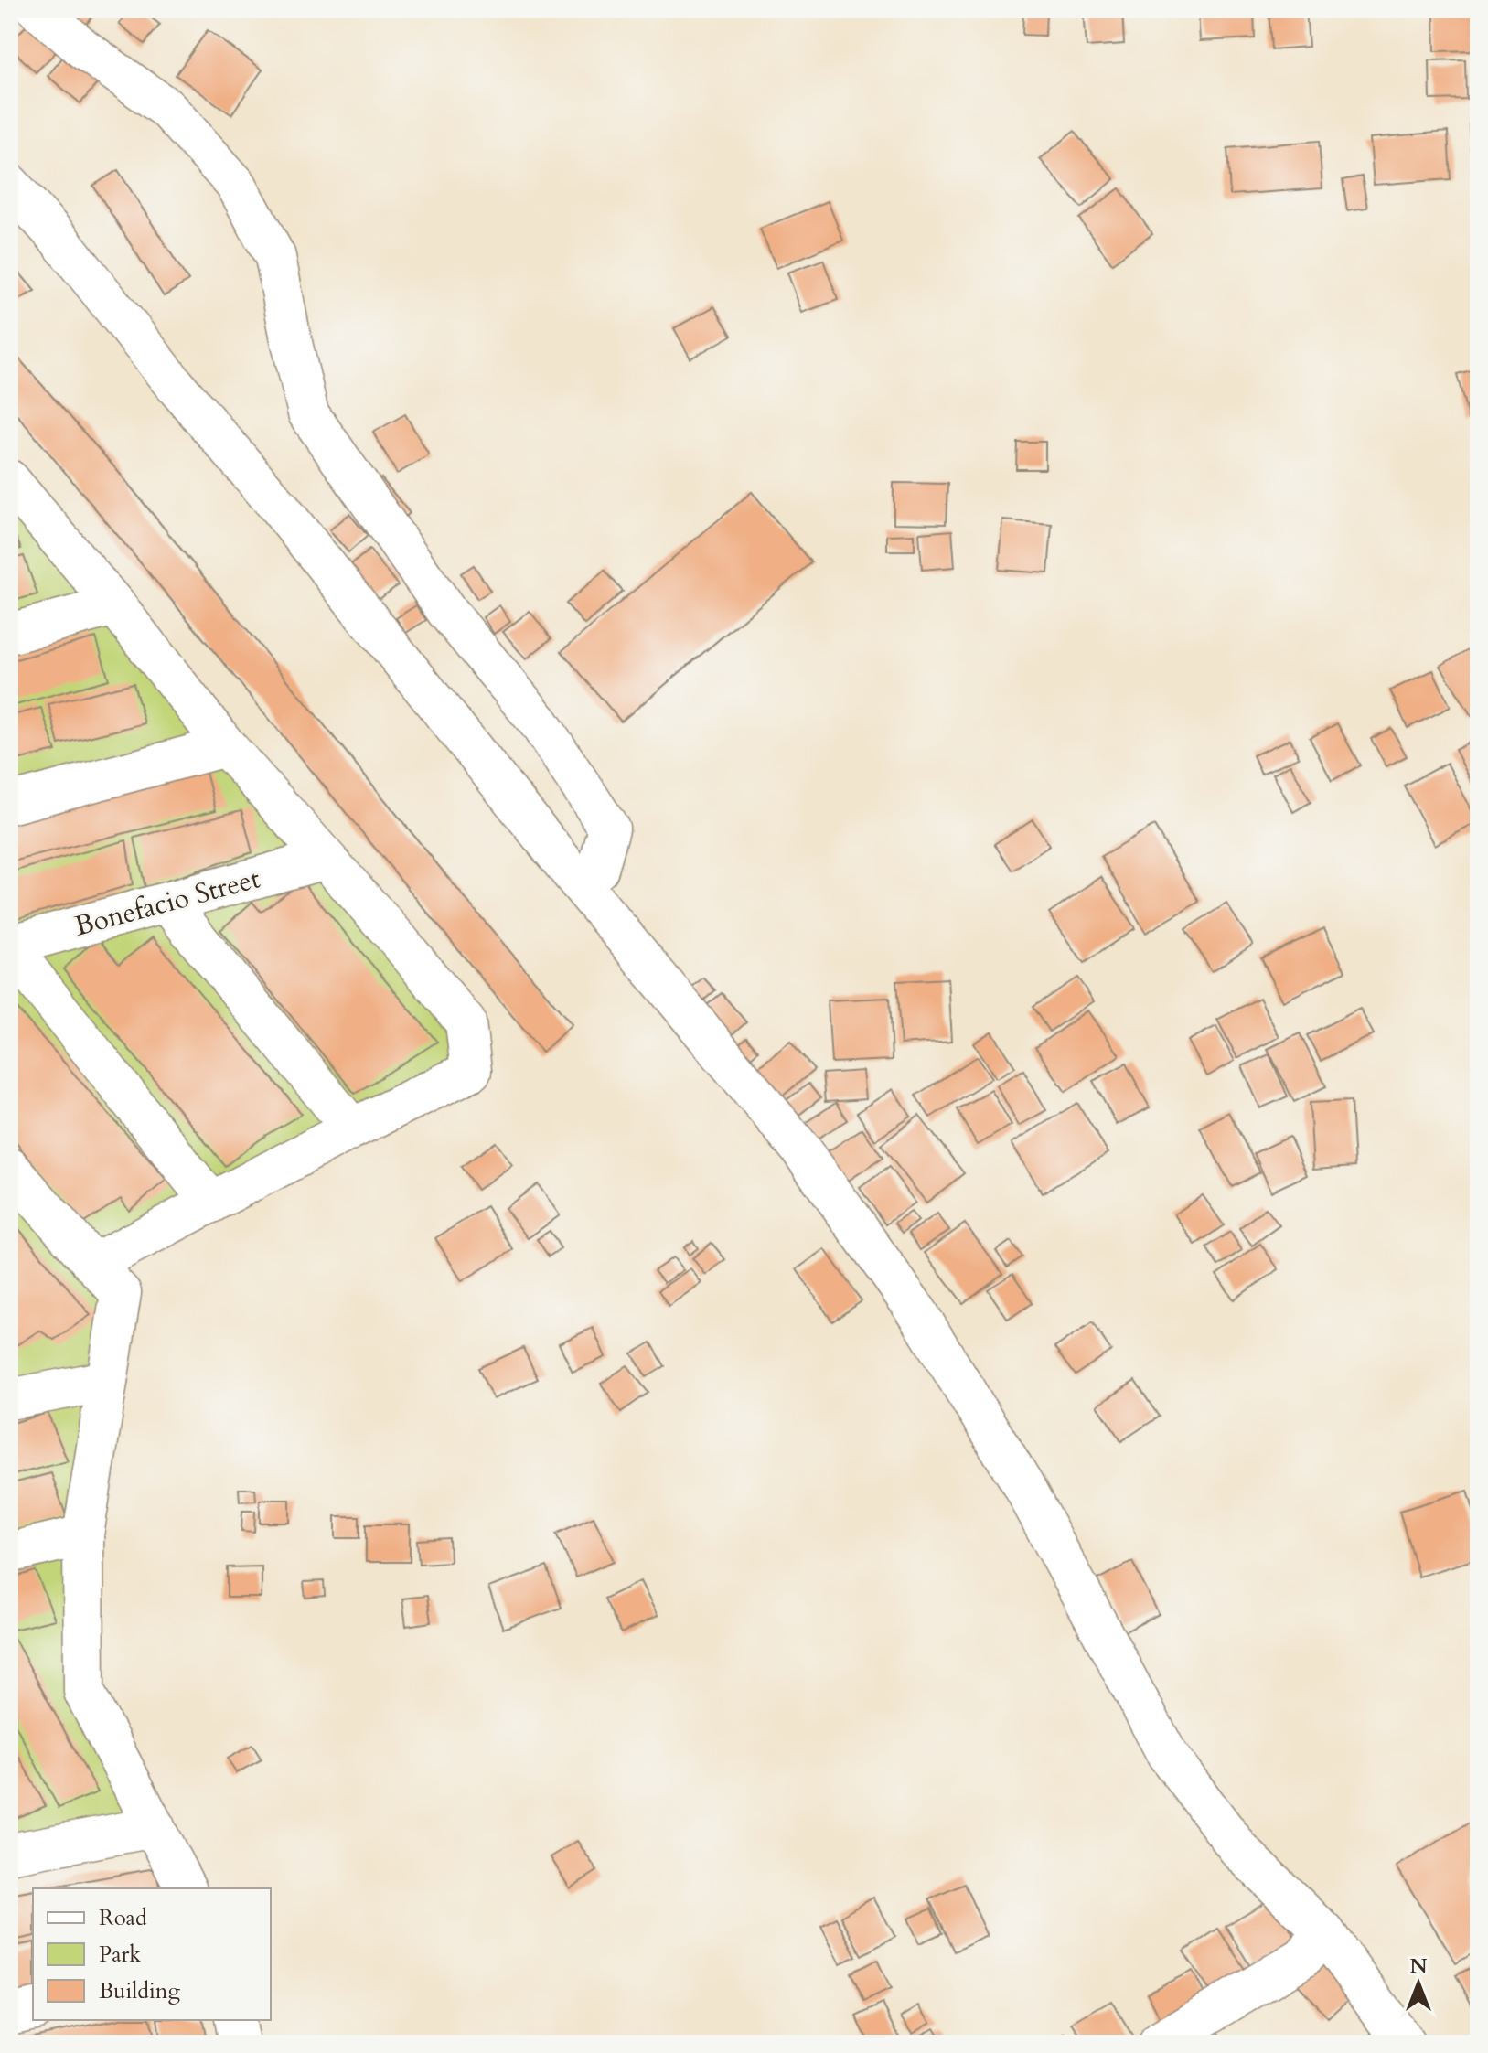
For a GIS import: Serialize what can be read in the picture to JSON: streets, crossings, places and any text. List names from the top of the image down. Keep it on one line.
{"streets":{"street":["Bonefacio Street"]},"legend":["Road","Park","Building"],"north":"top"}
